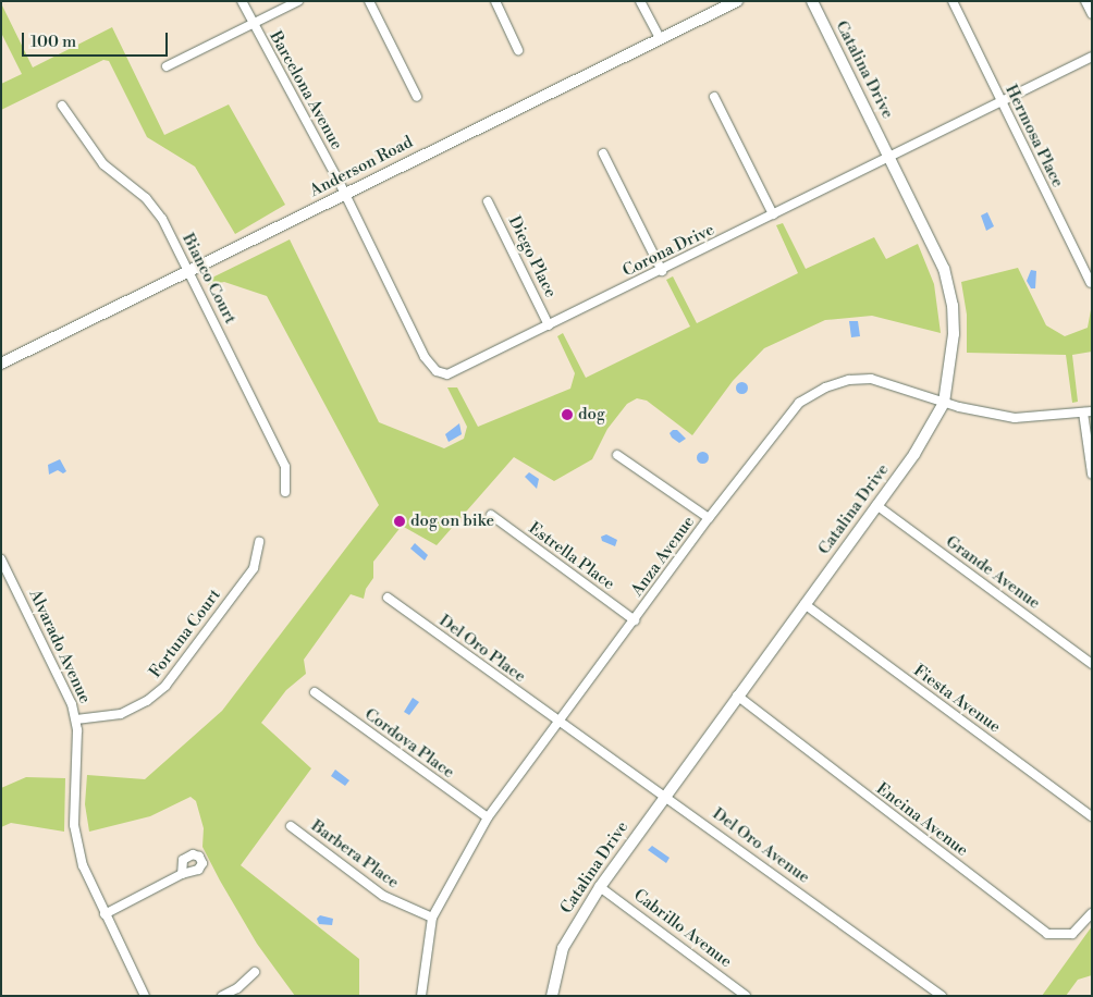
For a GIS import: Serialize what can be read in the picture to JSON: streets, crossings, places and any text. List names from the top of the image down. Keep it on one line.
{"streets":{"street":["Catalina Drive","Barcelona Avenue","Hermosa Place","Anderson Road","Corona Drive","Diego Place","Bianco Court","Estrella Place","Anza Avenue","Grande Avenue","Fortuna Court","Alvarado Avenue","Del Oro Place","Fiesta Avenue","Cordova Place","Encina Avenue","Del Oro Avenue","Barbera Place","Cabrillo Avenue"]},"crossings":[["Catalina Drive","Corona Drive"],["Catalina Drive","Anza Avenue"],["Catalina Drive","Grande Avenue"],["Catalina Drive","Fiesta Avenue"],["Catalina Drive","Encina Avenue"],["Catalina Drive","Del Oro Avenue"],["Catalina Drive","Cabrillo Avenue"],["Barcelona Avenue","Anderson Road"],["Barcelona Avenue","Corona Drive"],["Hermosa Place","Corona Drive"],["Anderson Road","Corona Drive"],["Anderson Road","Bianco Court"],["Corona Drive","Diego Place"],["Estrella Place","Anza Avenue"],["Anza Avenue","Del Oro Place"],["Anza Avenue","Cordova Place"],["Anza Avenue","Del Oro Avenue"],["Anza Avenue","Barbera Place"],["Fortuna Court","Alvarado Avenue"],["Del Oro Place","Del Oro Avenue"]],"places":["dog","dog on bike"],"scale_bar":"100 m"}
